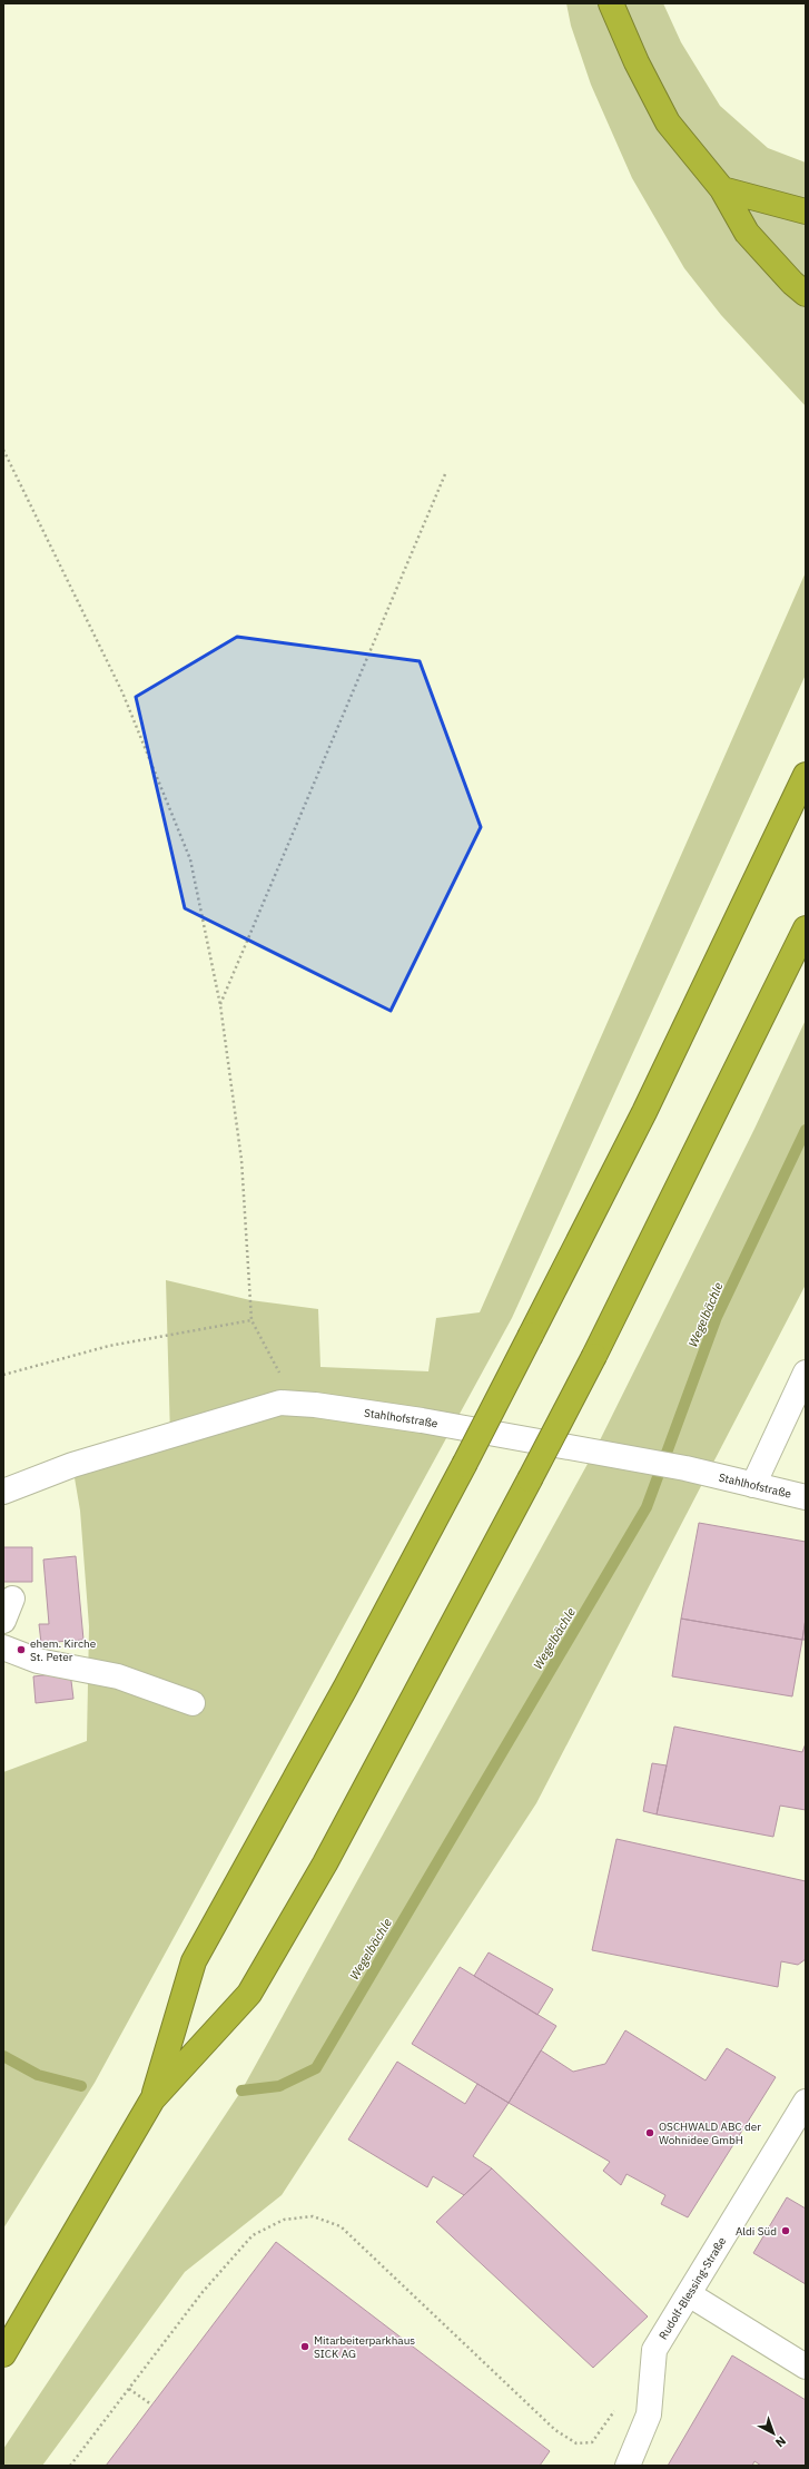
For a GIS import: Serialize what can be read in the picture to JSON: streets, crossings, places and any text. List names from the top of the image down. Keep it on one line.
{"streets":{"street":["Stahlhofstraße","Rudolf-Blessing-Straße"]},"water":["Wegelbächle"],"places":["ehem. Kirche St. Peter","OSCHWALD ABC der Wohnidee GmbH","Aldi Süd","Mitarbeiterparkhaus SICK AG"],"north":"bottom right"}
